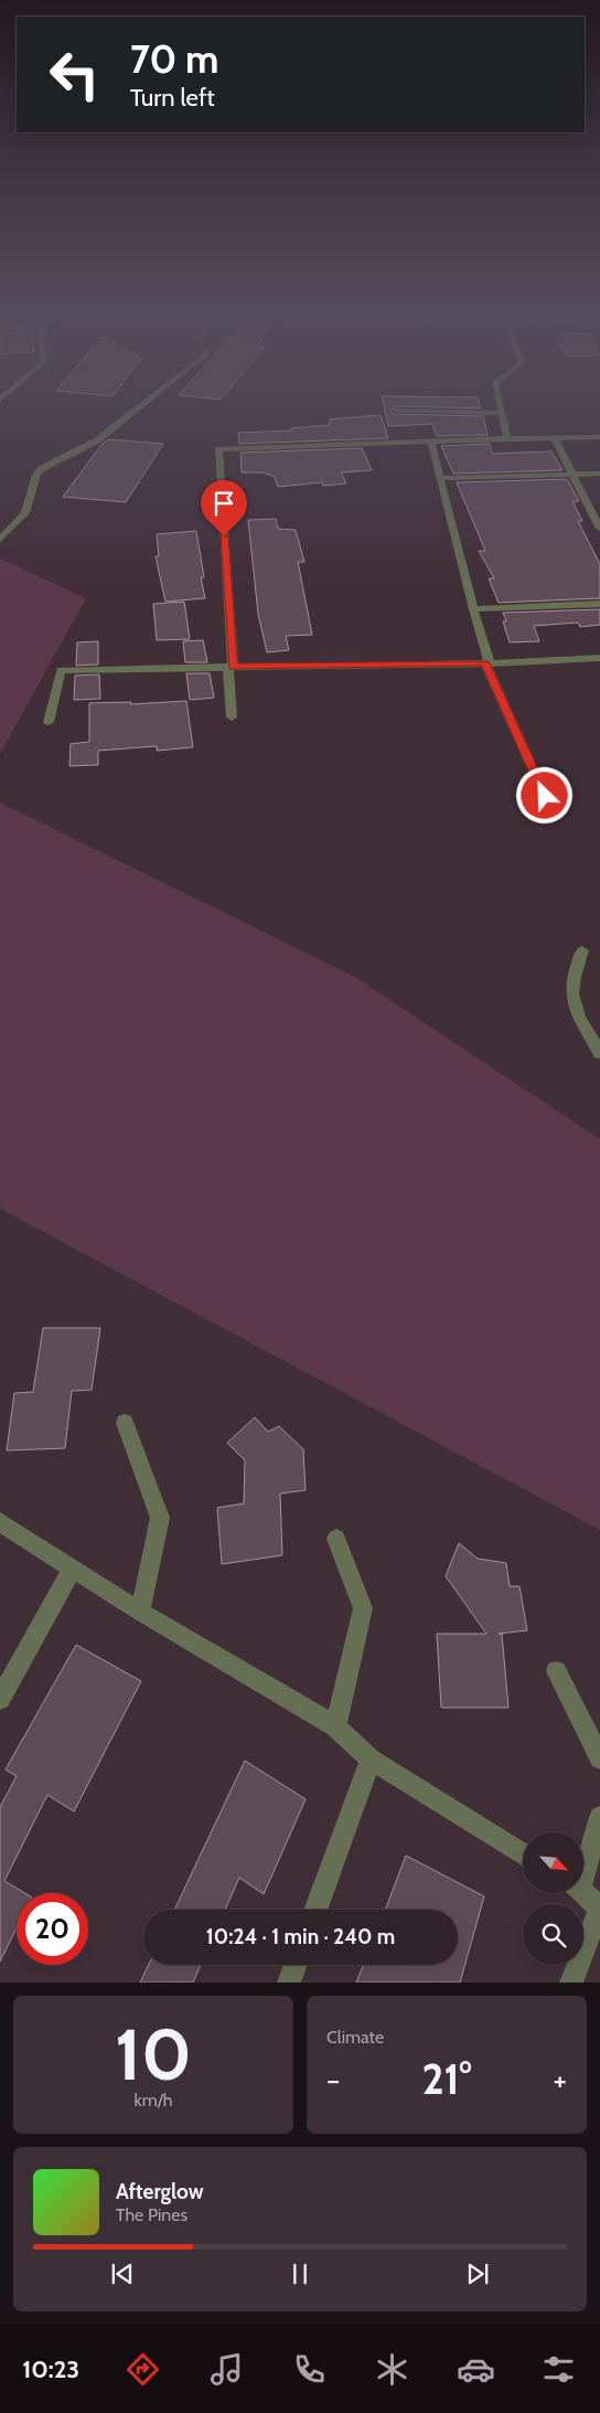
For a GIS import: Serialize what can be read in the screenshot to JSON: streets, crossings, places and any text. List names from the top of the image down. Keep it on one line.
{"north":"bottom right","page":{"turn":["70 m","Turn left"],"limit":"20","trip":"10:24 · 1 min · 240 m","tile":[["10","km/h"],"Climate"],"heat":["−","21°","+"],"song":["Afterglow","The Pines"],"tabs":"10:23"}}
